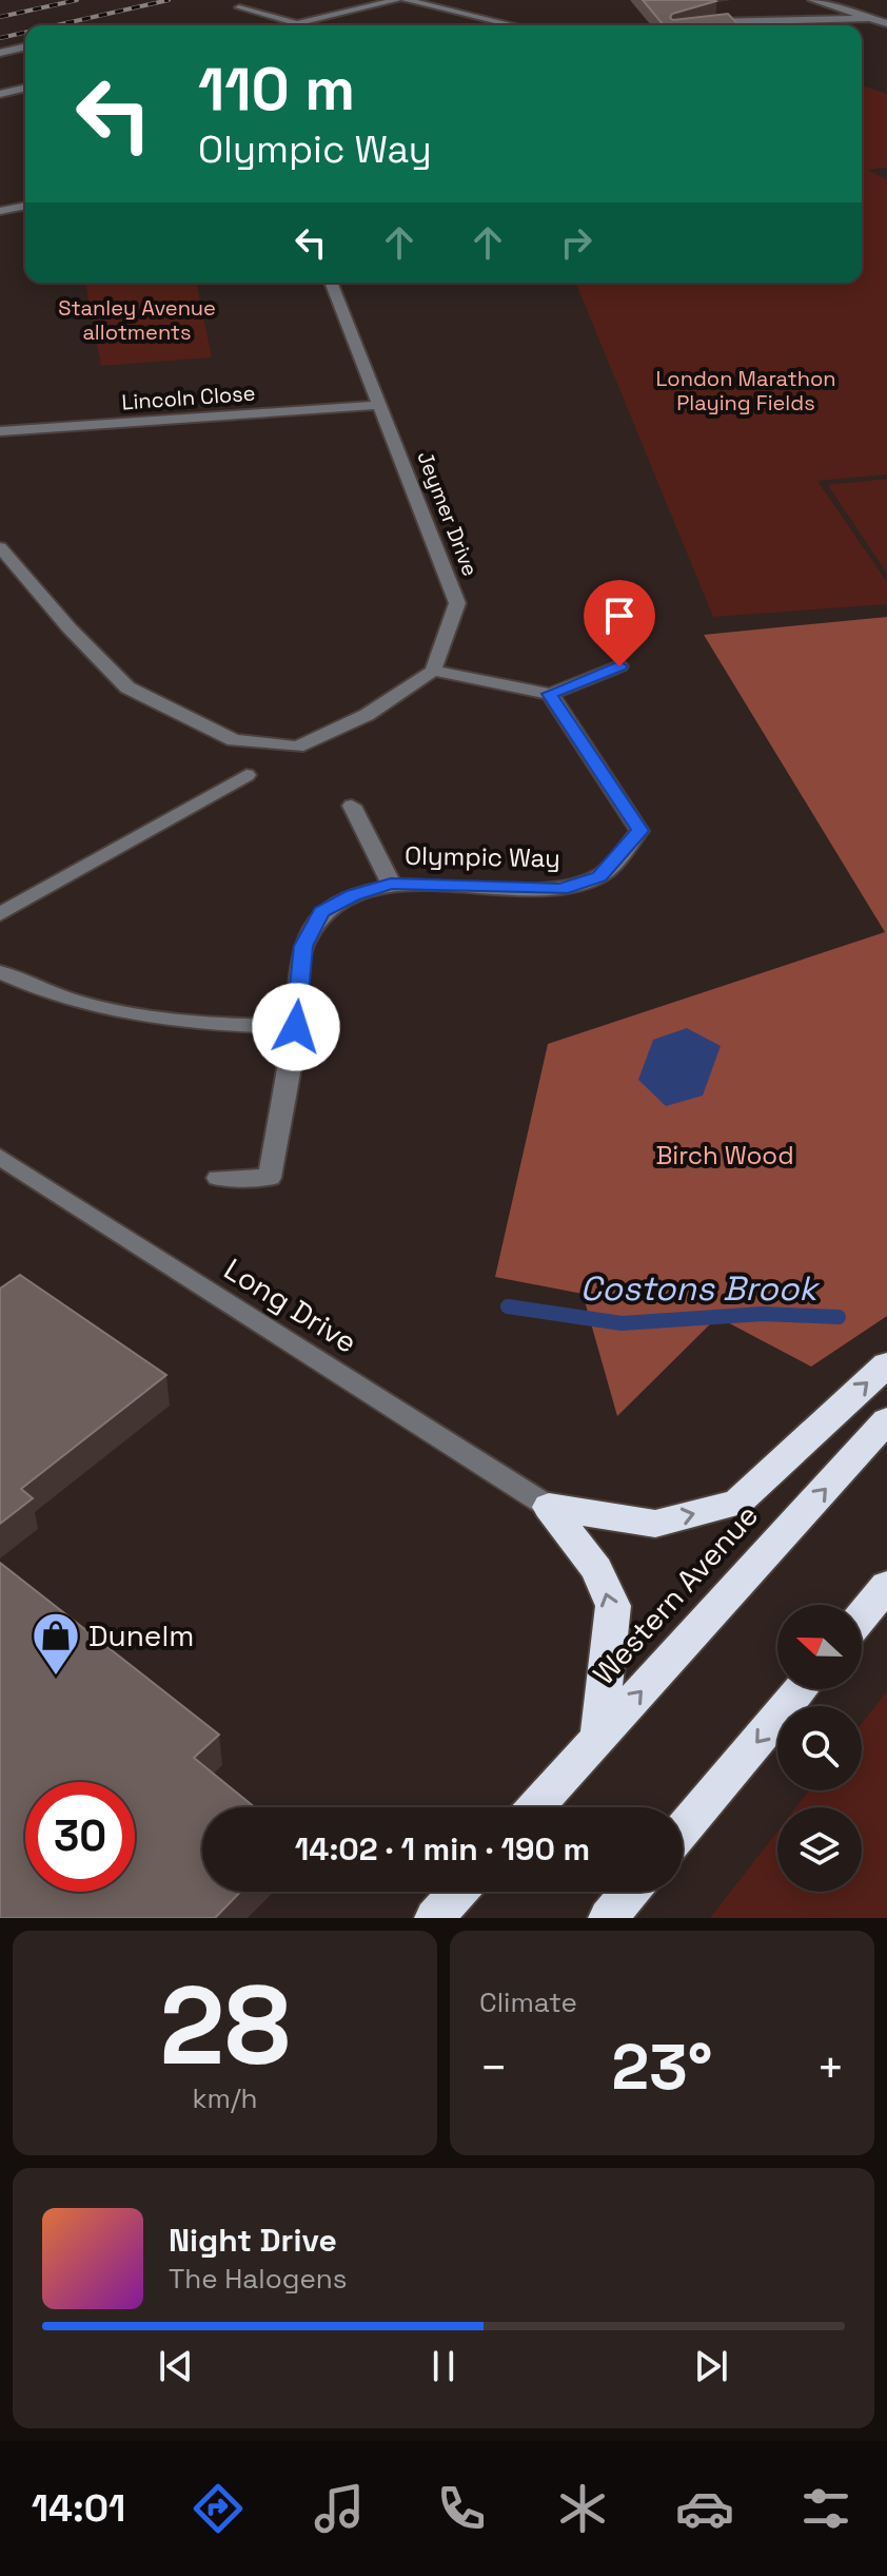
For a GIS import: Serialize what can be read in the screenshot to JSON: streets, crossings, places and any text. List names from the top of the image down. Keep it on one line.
{"streets":{"highway":["Western Avenue"],"street":["Lincoln Close","Jeymer Drive","Olympic Way","Long Drive"]},"crossings":[["Lincoln Close","Jeymer Drive"]],"water":["Costons Brook"],"parks":["Stanley Avenue allotments","London Marathon Playing Fields","Birch Wood"],"places":{"shop":["Dunelm"]},"north":"left","page":{"turn":["110 m","Olympic Way"],"limit":"30","trip":"14:02 · 1 min · 190 m","tile":[["28","km/h"],"Climate"],"heat":["−","23°","+"],"song":["Night Drive","The Halogens"],"tabs":"14:01"}}
